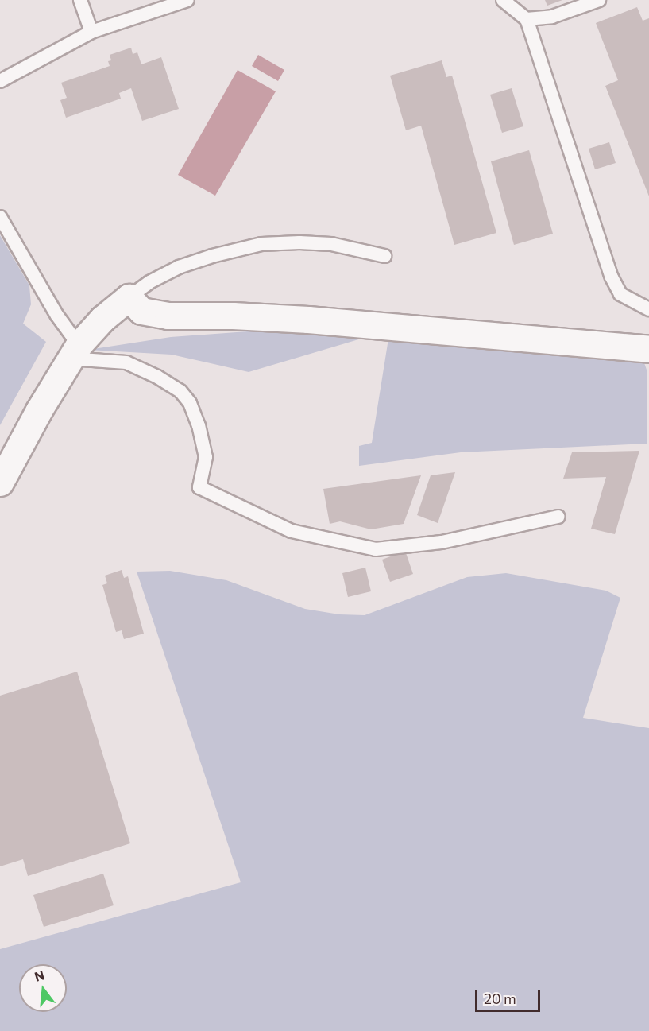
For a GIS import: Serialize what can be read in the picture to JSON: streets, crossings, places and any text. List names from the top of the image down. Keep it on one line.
{"scale_bar":"20 m","north":"top"}
